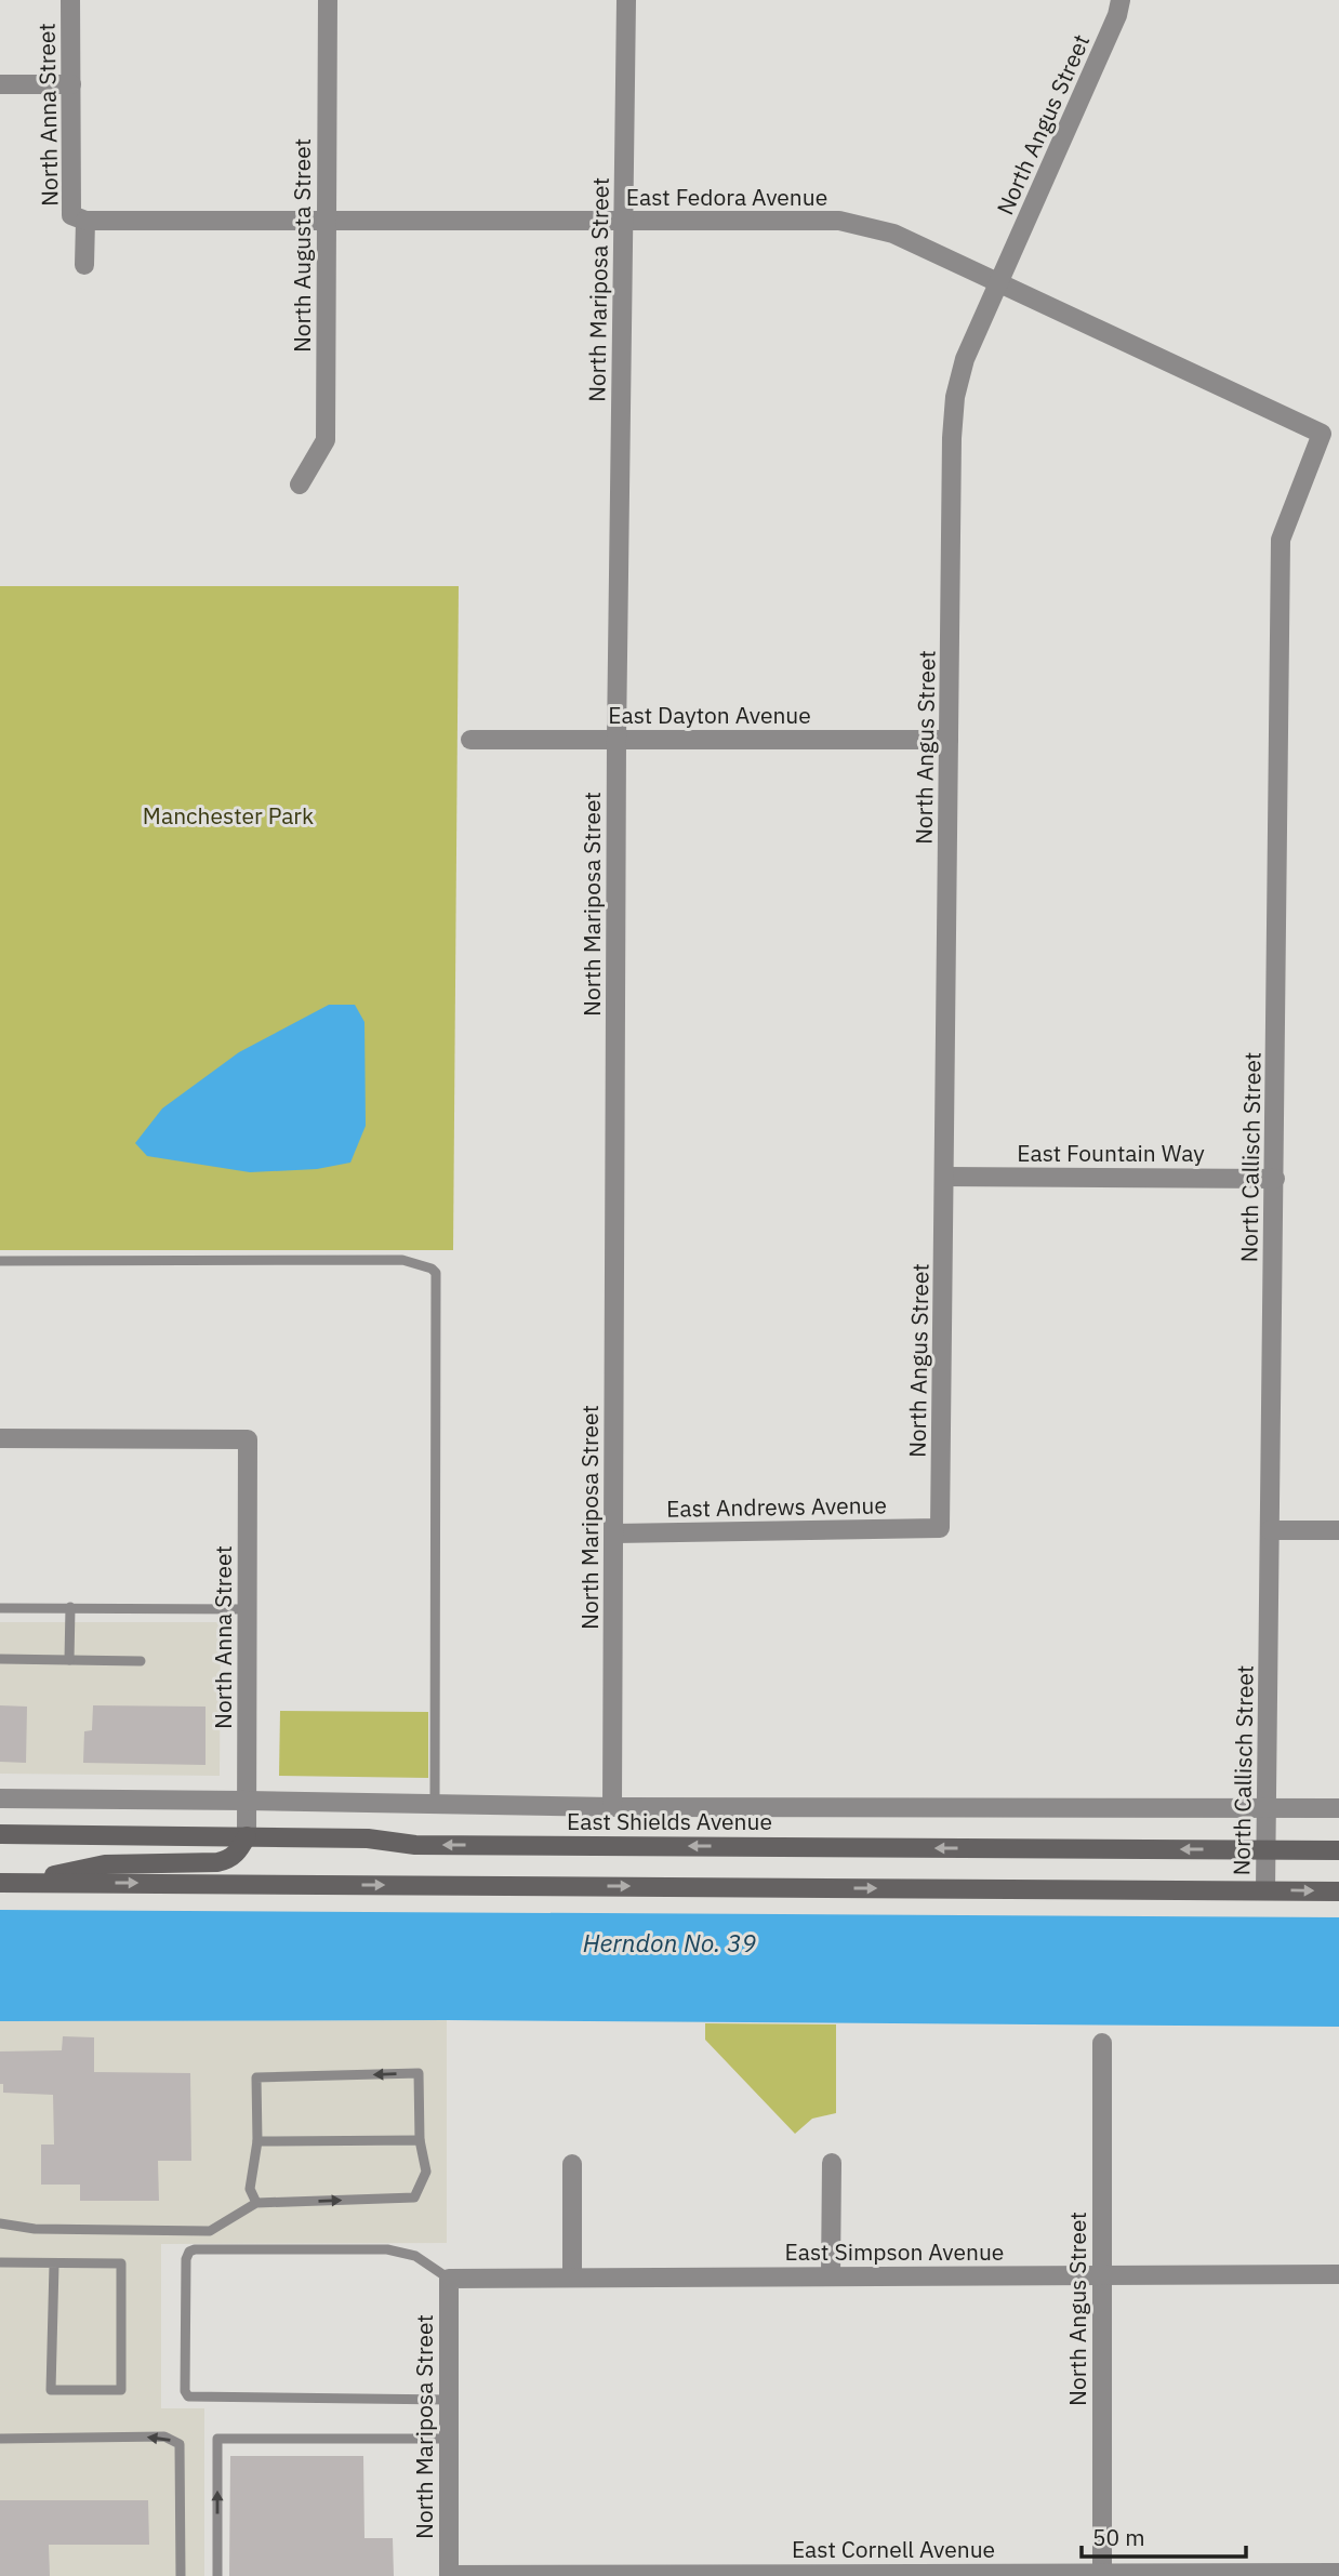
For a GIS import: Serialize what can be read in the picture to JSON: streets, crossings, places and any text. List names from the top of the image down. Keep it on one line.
{"streets":{"main road":["East Shields Avenue"],"street":["North Anna Street","North Angus Street","East Fedora Avenue","North Augusta Street","North Mariposa Street","East Dayton Avenue","East Fountain Way","North Callisch Street","East Andrews Avenue","East Simpson Avenue","East Cornell Avenue"]},"crossings":[["North Anna Street","East Fedora Avenue"],["North Anna Street","East Shields Avenue"],["North Angus Street","East Fedora Avenue"],["North Angus Street","East Dayton Avenue"],["North Angus Street","East Fountain Way"],["North Angus Street","East Andrews Avenue"],["North Angus Street","East Simpson Avenue"],["North Angus Street","East Cornell Avenue"],["East Fedora Avenue","North Augusta Street"],["East Fedora Avenue","North Mariposa Street"],["East Fedora Avenue","North Callisch Street"],["North Mariposa Street","East Dayton Avenue"],["North Mariposa Street","East Andrews Avenue"],["North Mariposa Street","East Simpson Avenue"],["North Mariposa Street","East Cornell Avenue"],["East Fountain Way","North Callisch Street"],["North Callisch Street","East Shields Avenue"]],"water":["Herndon No. 39"],"parks":["Manchester Park"],"scale_bar":"50 m"}
